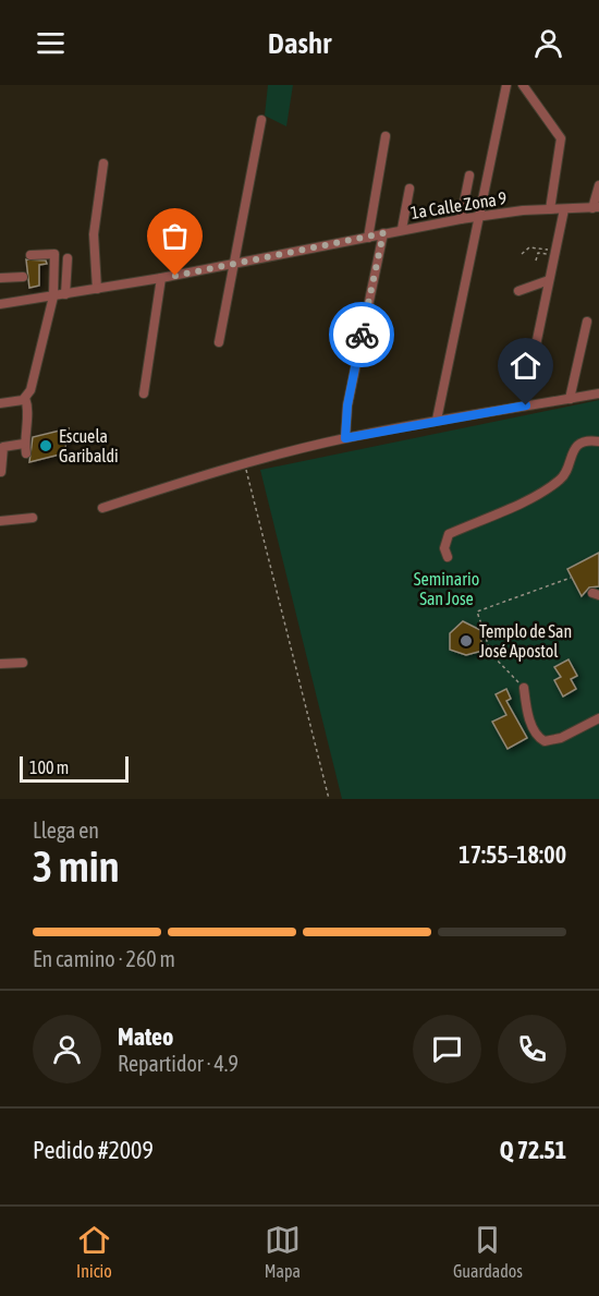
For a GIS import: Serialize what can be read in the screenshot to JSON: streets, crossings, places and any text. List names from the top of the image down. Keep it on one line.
{"streets":{"street":["1a Calle Zona 9"]},"parks":["Seminario San Jose"],"places":["Escuela Garibaldi","Templo de San José Apostol"],"scale_bar":"100 m","page":{"header":"Dashr","scale":"100 m","heading":["3 min","Llega en","17:55–18:00"],"panel":["Mateo","Repartidor · 4.9","Pedido #2009","Q 72.51"],"bar":"En camino · 260 m","tabs":["Inicio","Mapa","Guardados"]}}
